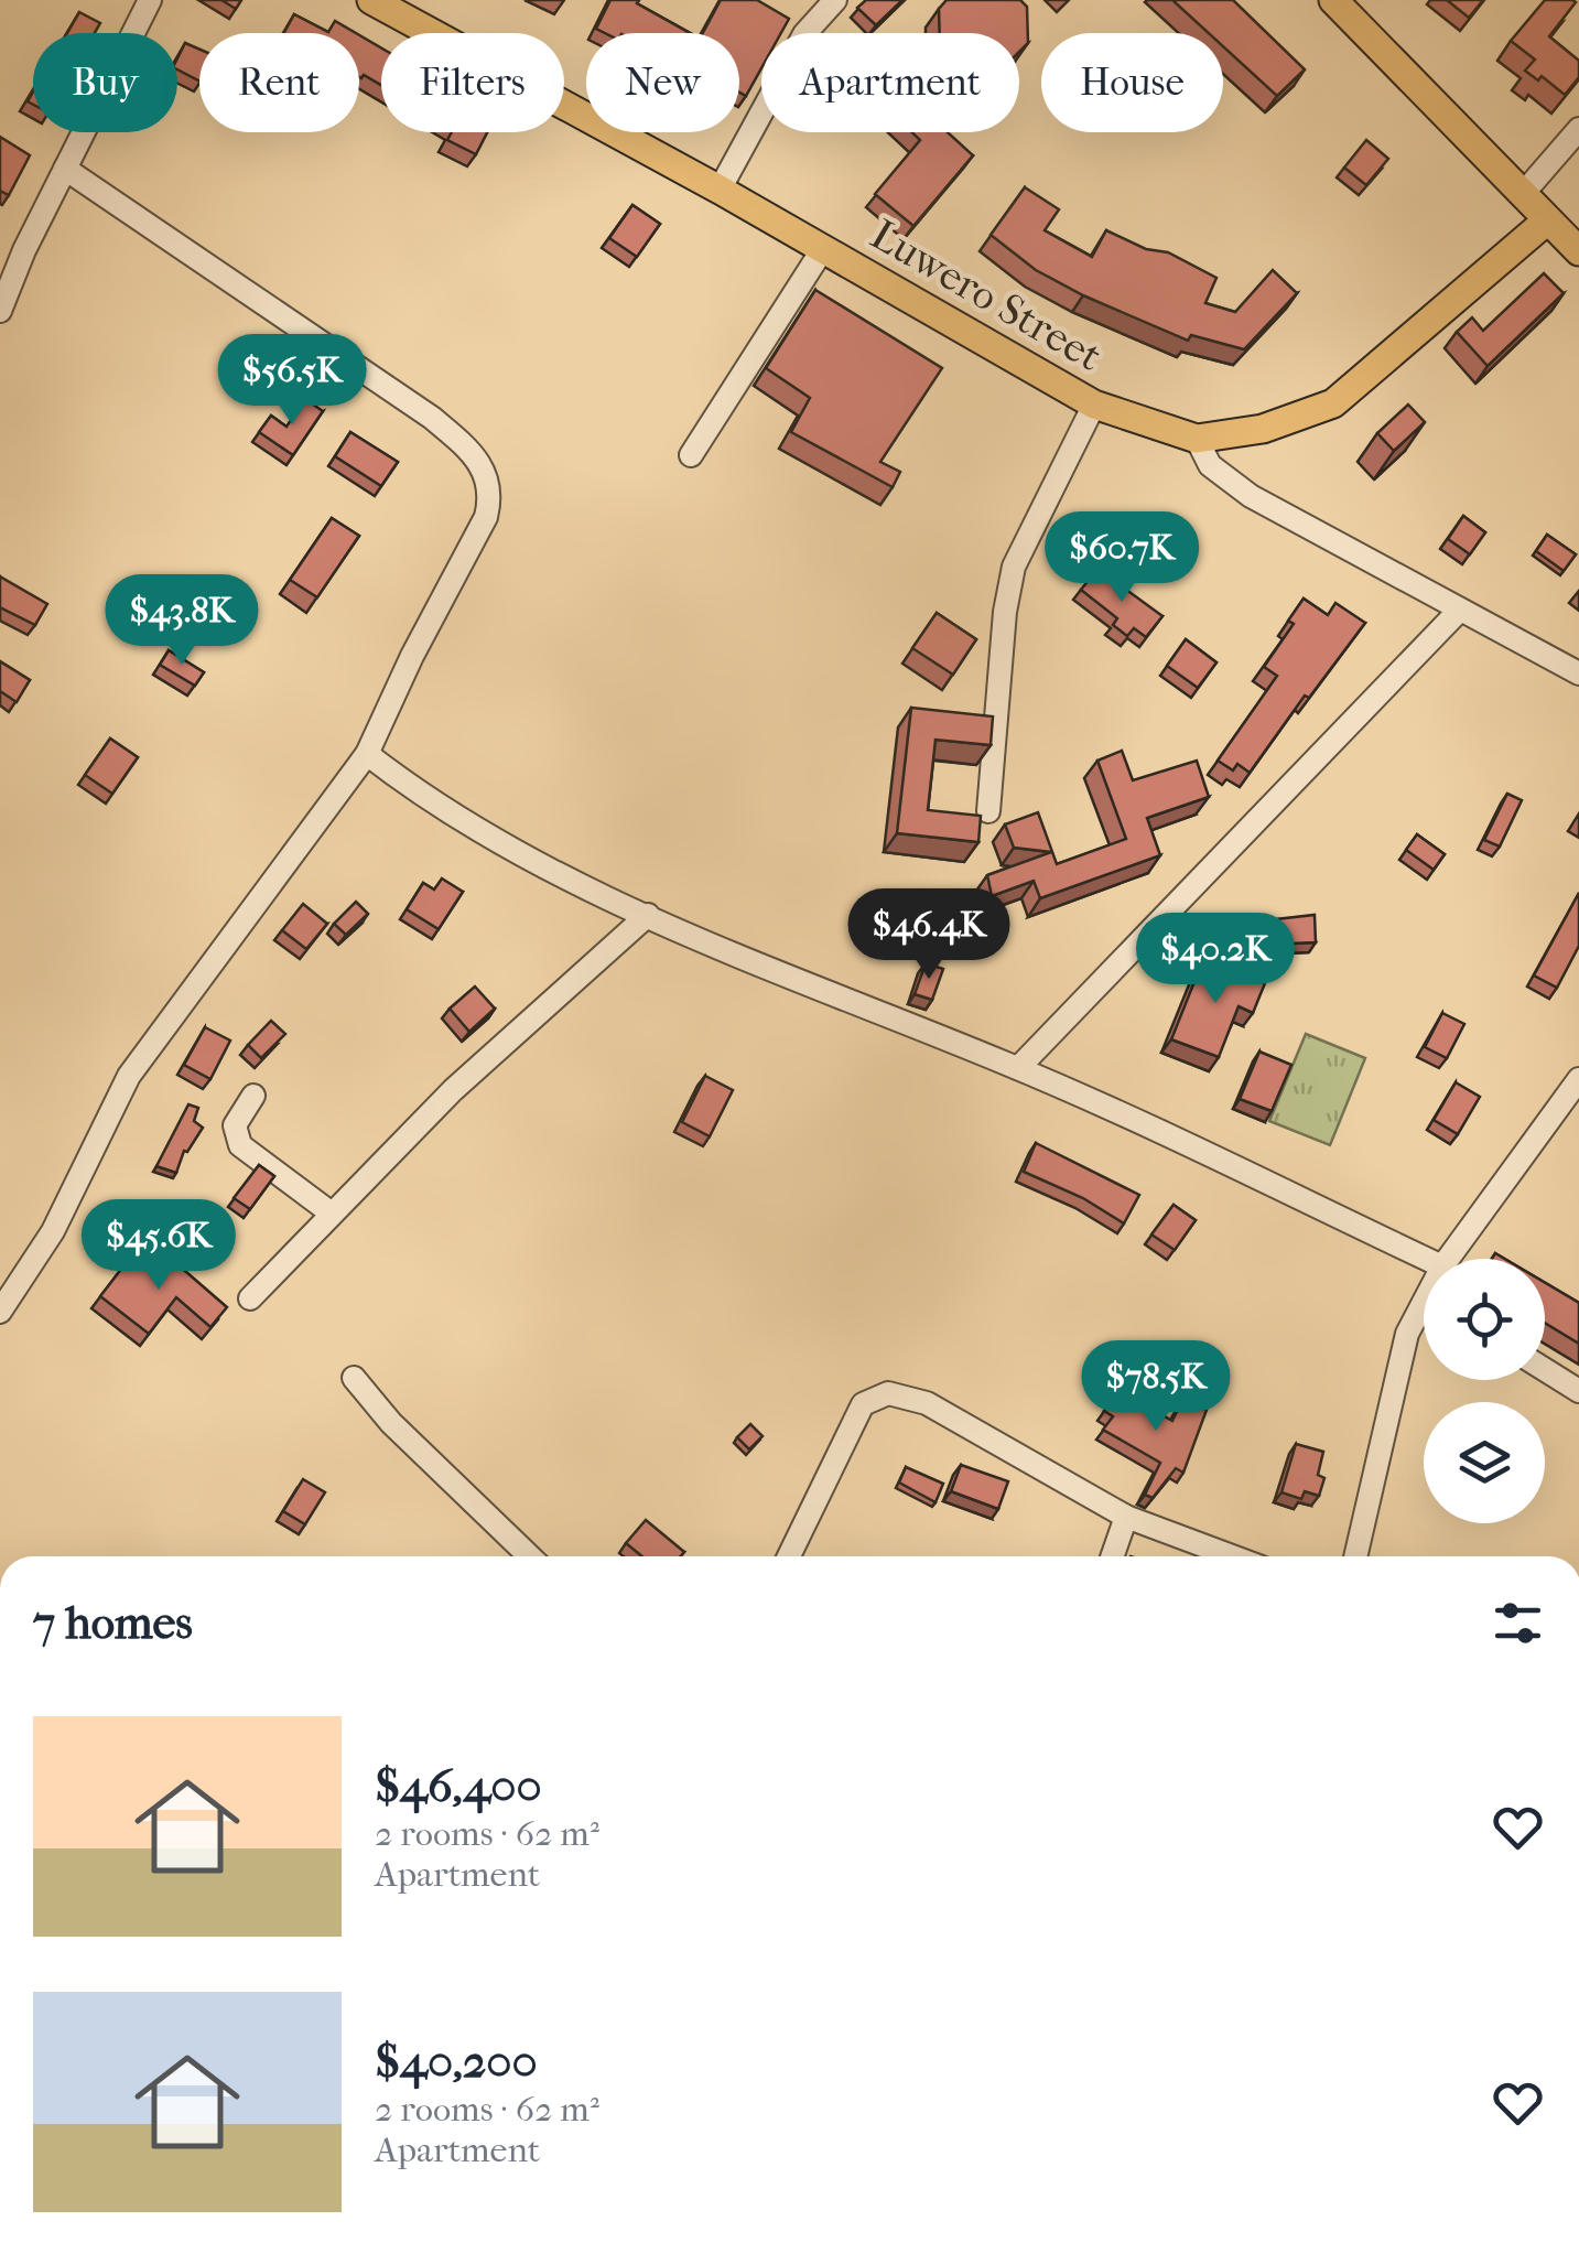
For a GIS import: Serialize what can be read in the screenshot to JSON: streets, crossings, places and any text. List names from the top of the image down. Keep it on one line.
{"streets":{"main road":["Luwero Street"]},"page":{"chip":["Buy","Rent","Filters","New","Apartment","House"],"price":["$56.5K","$60.7K","$43.8K","$46.4K","$40.2K","$45.6K","$78.5K"],"heading":"7 homes","list":[{"name":"$46,400","note":"2 rooms · 62 m² · Apartment"},{"name":"$40,200","note":"2 rooms · 62 m² · Apartment"}]}}
